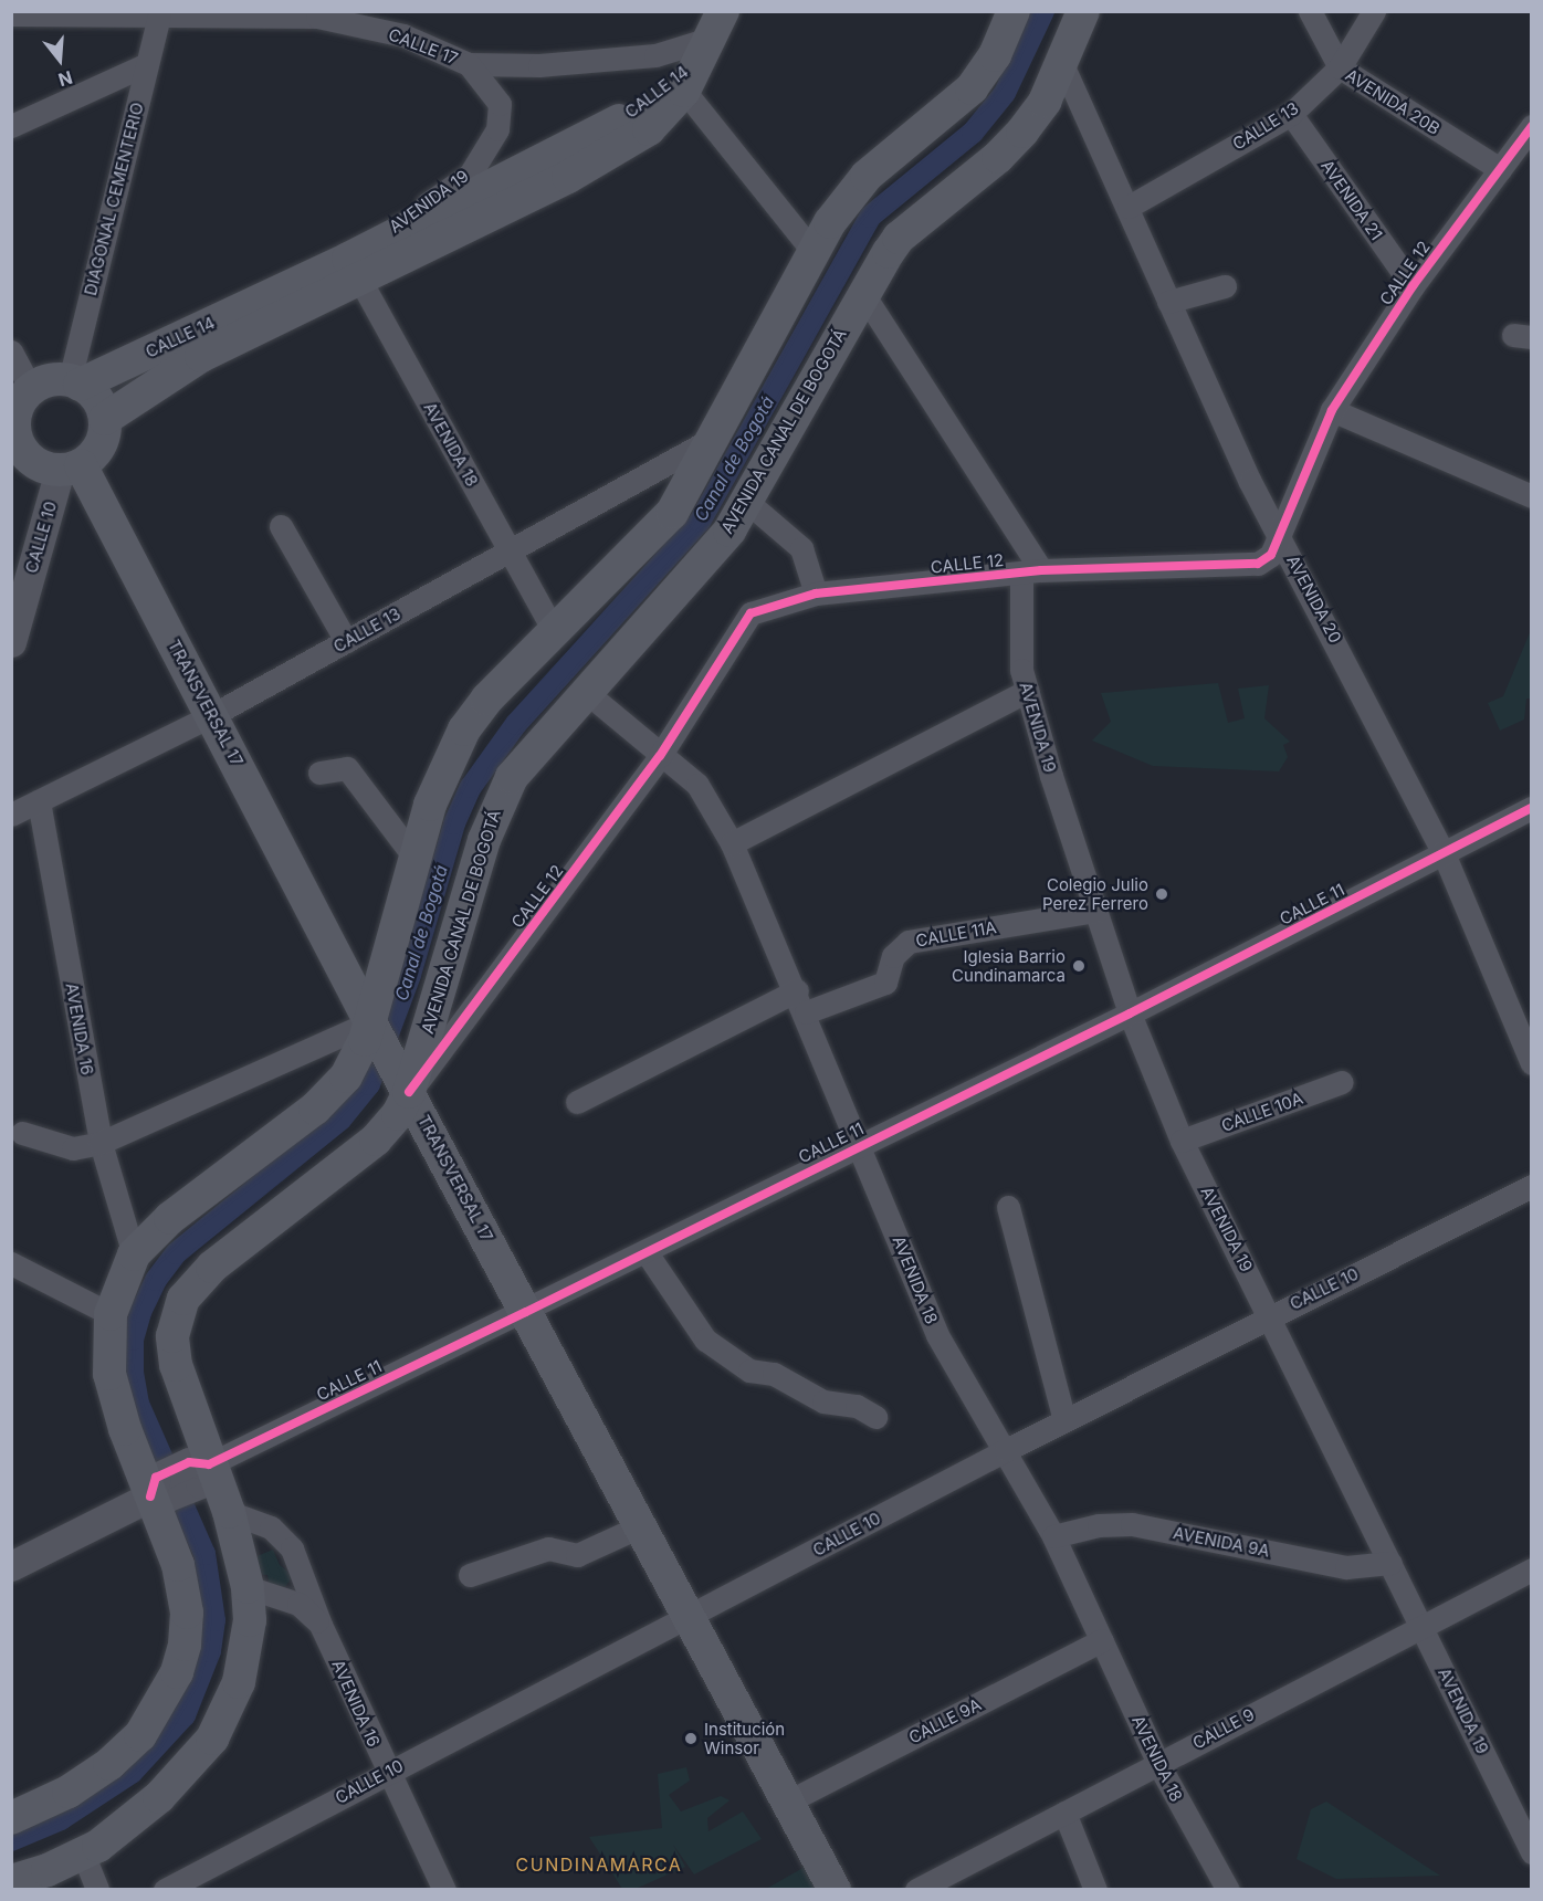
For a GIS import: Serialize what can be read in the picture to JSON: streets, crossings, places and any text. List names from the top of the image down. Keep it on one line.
{"streets":{"main road":["CALLE 14","AVENIDA CANAL DE BOGOTÁ","TRANSVERSAL 17"],"street":["CALLE 17","AVENIDA 20B","CALLE 13","DIAGONAL CEMENTERIO","AVENIDA 21","AVENIDA 19","CALLE 12","AVENIDA 18","CALLE 10","AVENIDA 20","CALLE 11","CALLE 11A","AVENIDA 16","CALLE 10A","AVENIDA 9A","CALLE 9A","CALLE 9"]},"crossings":[["CALLE 17","CALLE 14"],["CALLE 17","DIAGONAL CEMENTERIO"],["CALLE 17","AVENIDA 19"],["CALLE 14","DIAGONAL CEMENTERIO"],["CALLE 14","AVENIDA 19"],["CALLE 14","AVENIDA 18"],["CALLE 14","CALLE 10"],["CALLE 14","TRANSVERSAL 17"],["AVENIDA 20B","CALLE 13"],["AVENIDA 20B","CALLE 12"],["CALLE 13","AVENIDA 21"],["CALLE 13","AVENIDA 18"],["CALLE 13","AVENIDA 20"],["CALLE 13","TRANSVERSAL 17"],["CALLE 13","AVENIDA 16"],["DIAGONAL CEMENTERIO","CALLE 10"],["DIAGONAL CEMENTERIO","TRANSVERSAL 17"],["AVENIDA 21","CALLE 12"],["AVENIDA 19","CALLE 12"],["AVENIDA 19","AVENIDA 18"],["AVENIDA 19","CALLE 10"],["AVENIDA 19","CALLE 11"],["AVENIDA 19","CALLE 11A"],["AVENIDA 19","CALLE 10A"],["AVENIDA 19","AVENIDA 9A"],["AVENIDA 19","CALLE 9"],["CALLE 12","AVENIDA CANAL DE BOGOTÁ"],["CALLE 12","AVENIDA 18"],["CALLE 12","AVENIDA 20"],["CALLE 12","TRANSVERSAL 17"],["AVENIDA CANAL DE BOGOTÁ","AVENIDA 18"],["AVENIDA CANAL DE BOGOTÁ","AVENIDA 20"],["AVENIDA CANAL DE BOGOTÁ","TRANSVERSAL 17"],["AVENIDA CANAL DE BOGOTÁ","CALLE 11"],["AVENIDA CANAL DE BOGOTÁ","AVENIDA 16"],["AVENIDA 18","CALLE 10"],["AVENIDA 18","CALLE 11"],["AVENIDA 18","CALLE 11A"],["AVENIDA 18","AVENIDA 9A"],["AVENIDA 18","CALLE 9A"],["AVENIDA 18","CALLE 9"],["CALLE 10","TRANSVERSAL 17"],["CALLE 10","AVENIDA 16"],["AVENIDA 20","CALLE 11"],["TRANSVERSAL 17","CALLE 11"],["TRANSVERSAL 17","CALLE 9A"]],"districts":["CUNDINAMARCA"],"water":["Canal de Bogotá"],"places":["Colegio Julio Perez Ferrero","Iglesia Barrio Cundinamarca","Institución Winsor"],"north":"bottom"}
